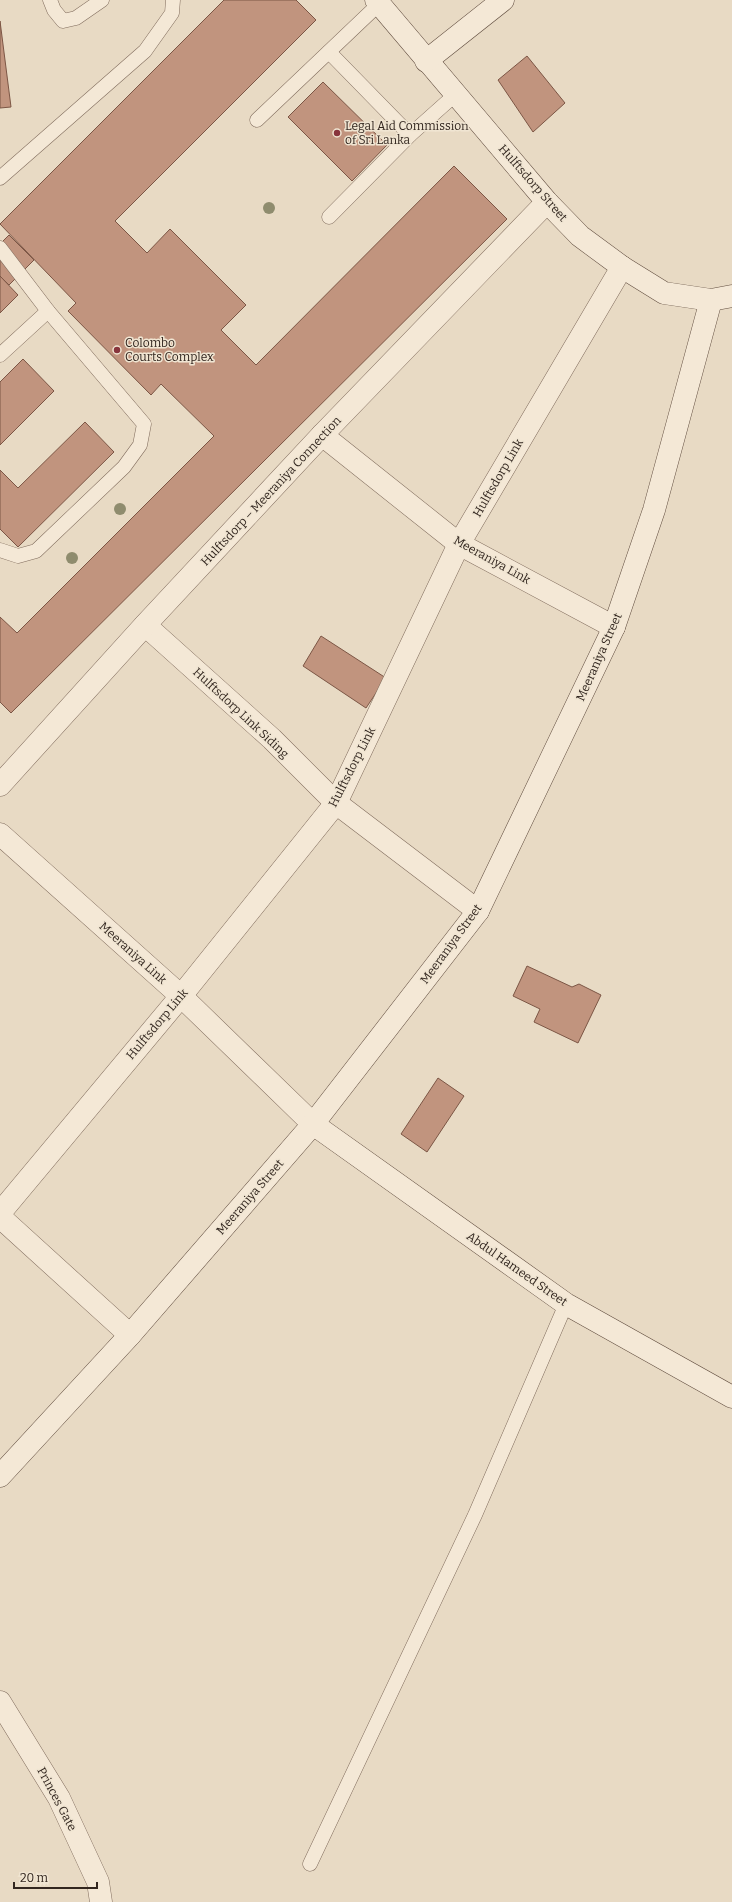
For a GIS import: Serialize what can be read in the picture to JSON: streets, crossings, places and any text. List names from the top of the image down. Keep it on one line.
{"streets":{"street":["Hulftsdorp Street","Hulftsdorp Link","Hulftsdorp – Meeraniya Connection","Meeraniya Link","Meeraniya Street","Hulftsdorp Link Siding","Abdul Hameed Street","Princes Gate"]},"crossings":[["Hulftsdorp Street","Hulftsdorp Link"],["Hulftsdorp Street","Hulftsdorp – Meeraniya Connection"],["Hulftsdorp Street","Meeraniya Street"],["Hulftsdorp Link","Meeraniya Link"],["Hulftsdorp Link","Hulftsdorp Link Siding"],["Hulftsdorp – Meeraniya Connection","Meeraniya Link"],["Hulftsdorp – Meeraniya Connection","Hulftsdorp Link Siding"],["Meeraniya Link","Meeraniya Street"],["Meeraniya Link","Abdul Hameed Street"],["Meeraniya Street","Hulftsdorp Link Siding"],["Meeraniya Street","Abdul Hameed Street"]],"places":["Legal Aid Commission of Sri Lanka","Colombo Courts Complex"],"scale_bar":"20 m"}
